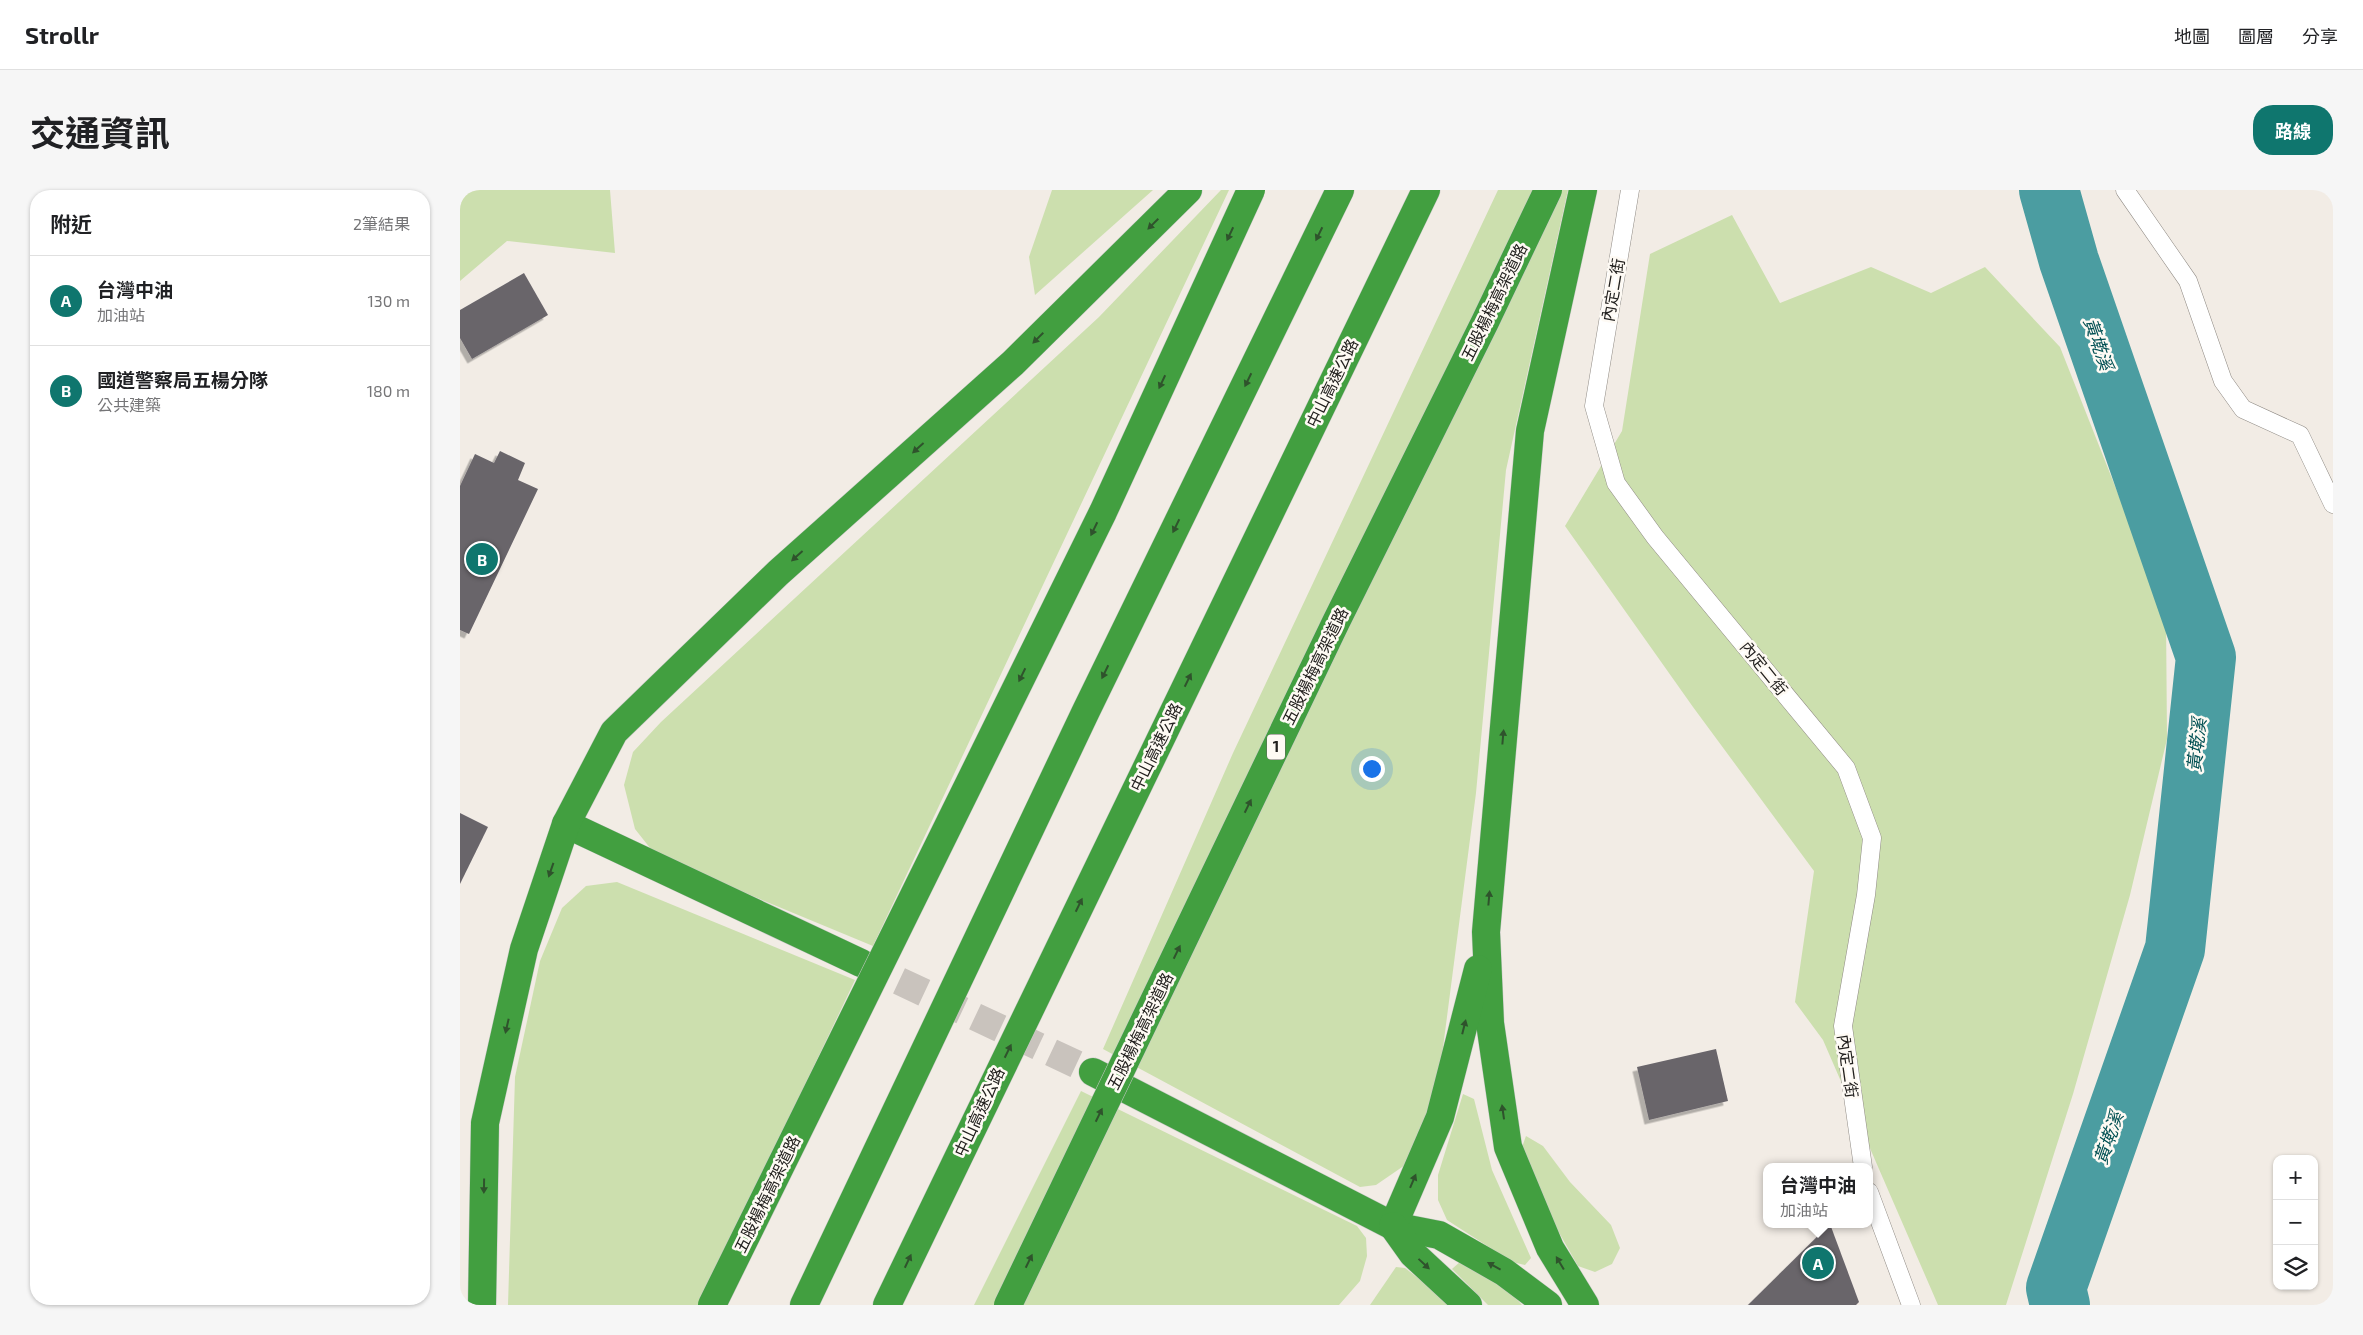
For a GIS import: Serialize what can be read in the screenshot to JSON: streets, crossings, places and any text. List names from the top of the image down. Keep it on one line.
{"streets":{"highway":["五股楊梅高架道路","中山高速公路","1"],"lane":["內定二街"]},"water":["黃墘溪"],"page":{"header":"Strollr","nav":["地圖","圖層","分享"],"title":"交通資訊","buttons":"路線","heading":["附近","2筆結果"],"list":[{"mark":"A","name":"台灣中油","note":"加油站","value":"130 m"},{"mark":"B","name":"國道警察局五楊分隊","note":"公共建築","value":"180 m"}],"pins":["B","A"],"map_buttons":["+","−"],"popup":["台灣中油","加油站"]}}
